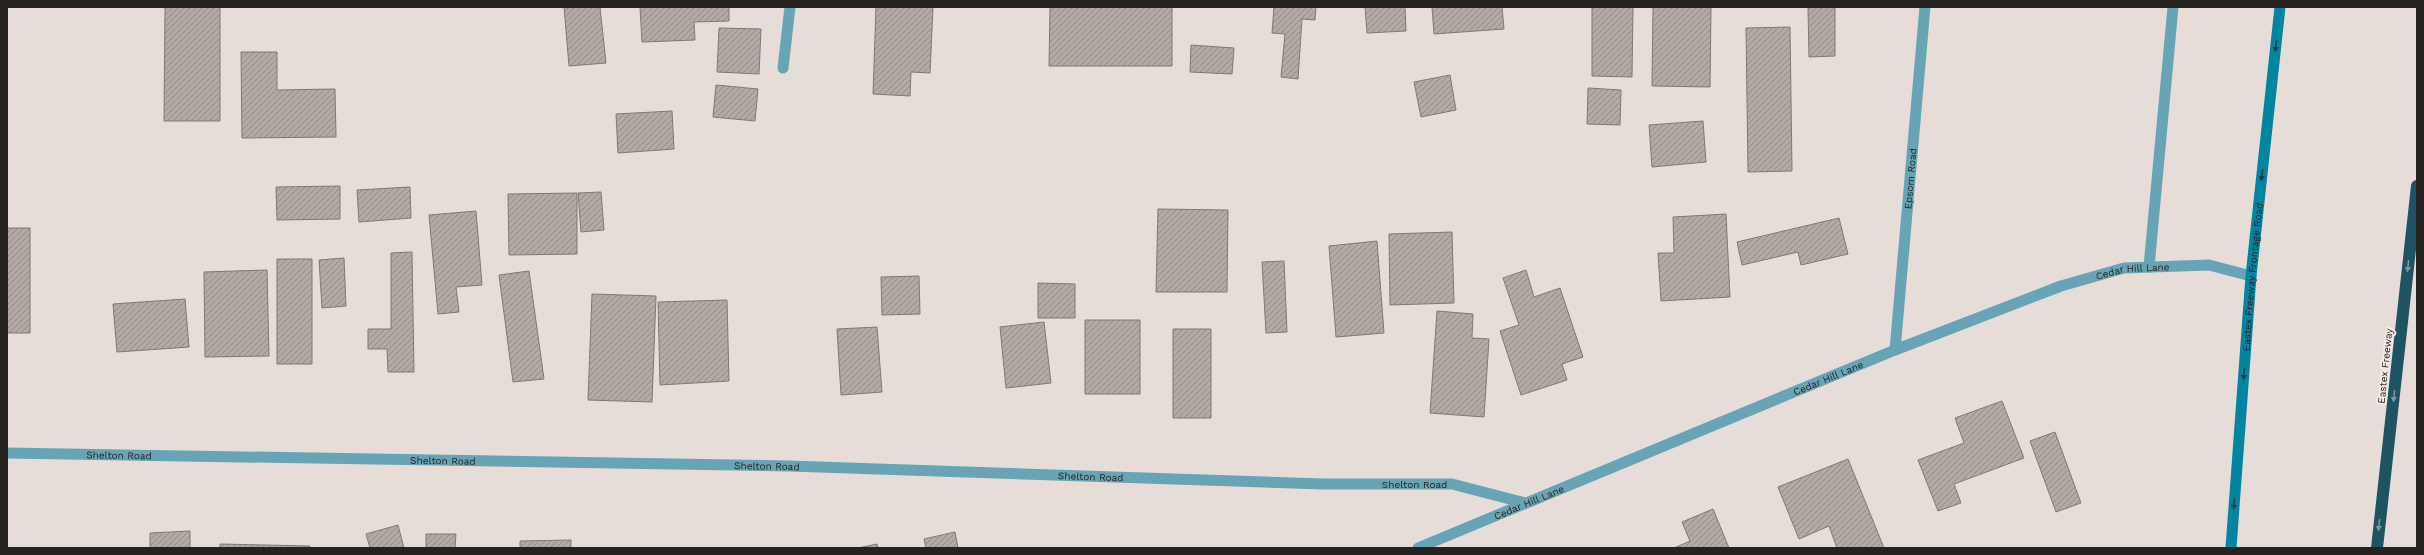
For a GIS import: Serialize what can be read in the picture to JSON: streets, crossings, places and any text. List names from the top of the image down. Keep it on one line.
{"streets":{"highway":["Eastex Freeway"],"main road":["Eastex Freeway Frontage Road"],"street":["Epsom Road","Cedar Hill Lane","Shelton Road"]},"crossings":[["Epsom Road","Cedar Hill Lane"],["Cedar Hill Lane","Eastex Freeway Frontage Road"],["Cedar Hill Lane","Shelton Road"]],"one_way":["Eastex Freeway Frontage Road","Eastex Freeway"]}
